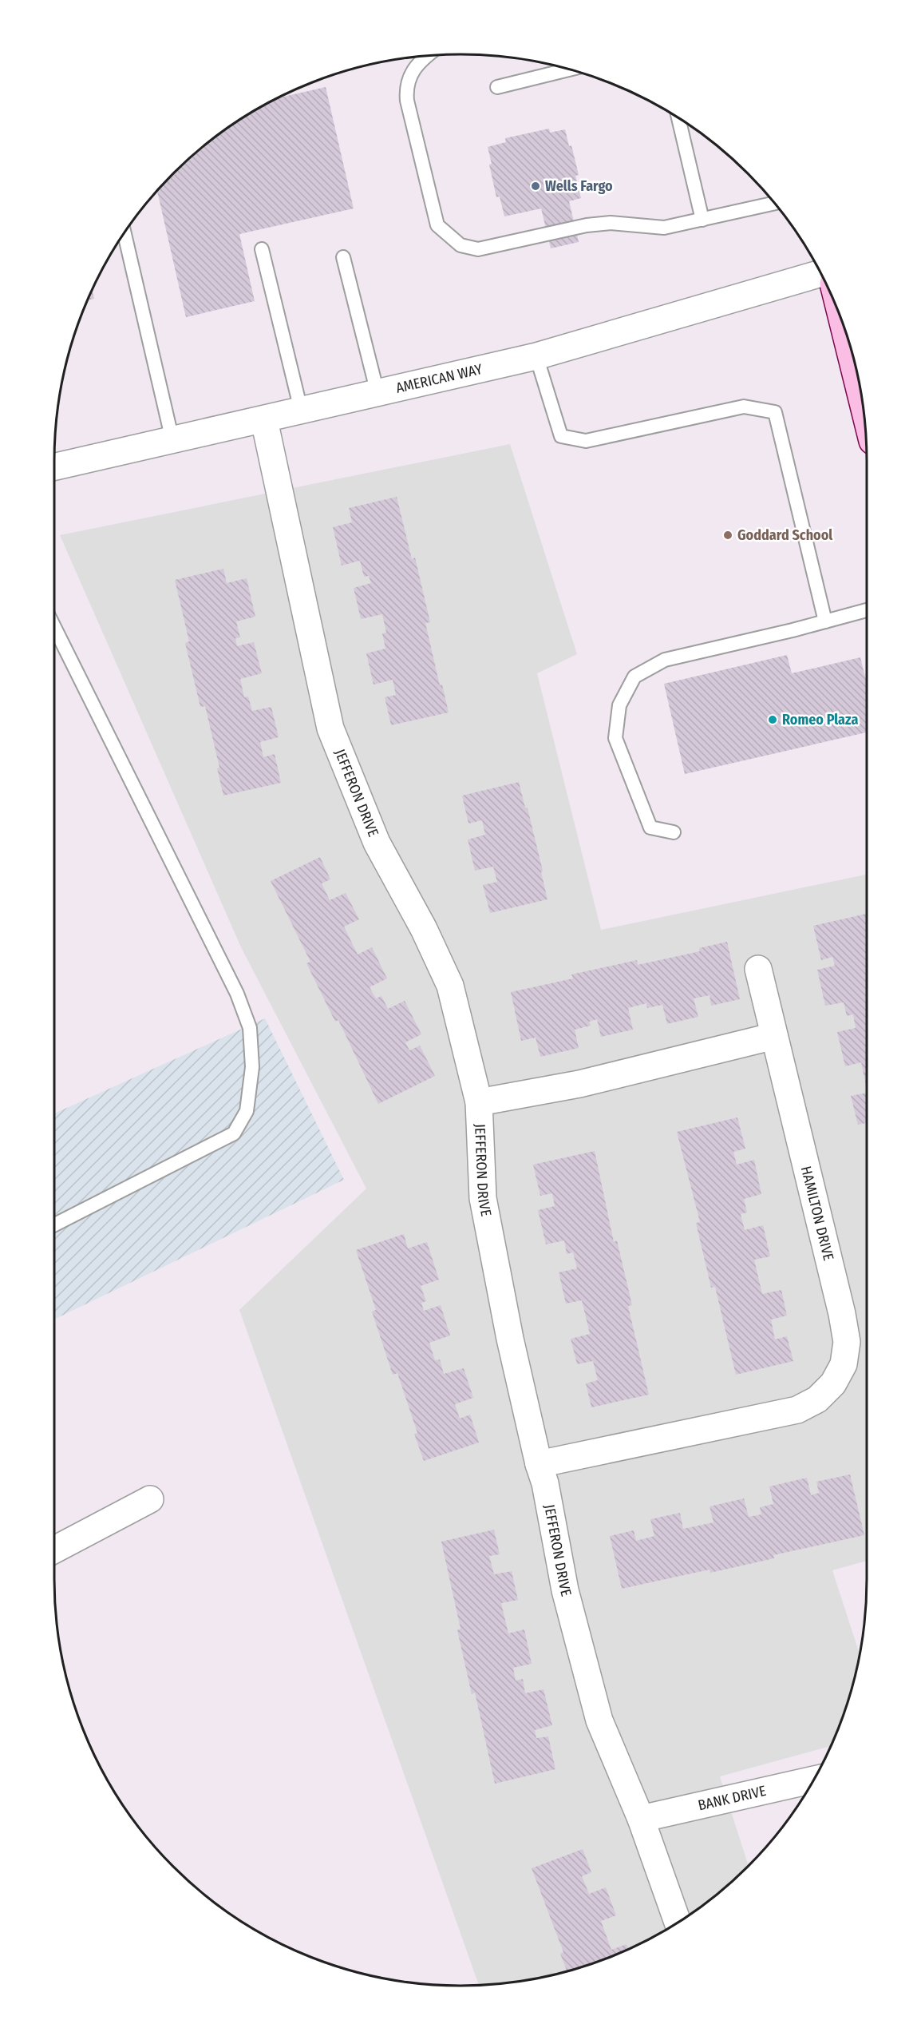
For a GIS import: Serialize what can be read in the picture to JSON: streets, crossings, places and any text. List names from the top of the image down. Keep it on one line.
{"streets":{"street":["AMERICAN WAY","JEFFERON DRIVE","HAMILTON DRIVE","BANK DRIVE"]},"crossings":[["AMERICAN WAY","JEFFERON DRIVE"],["JEFFERON DRIVE","HAMILTON DRIVE"],["JEFFERON DRIVE","BANK DRIVE"]],"places":["Wells Fargo","Goddard School","Romeo Plaza"]}
